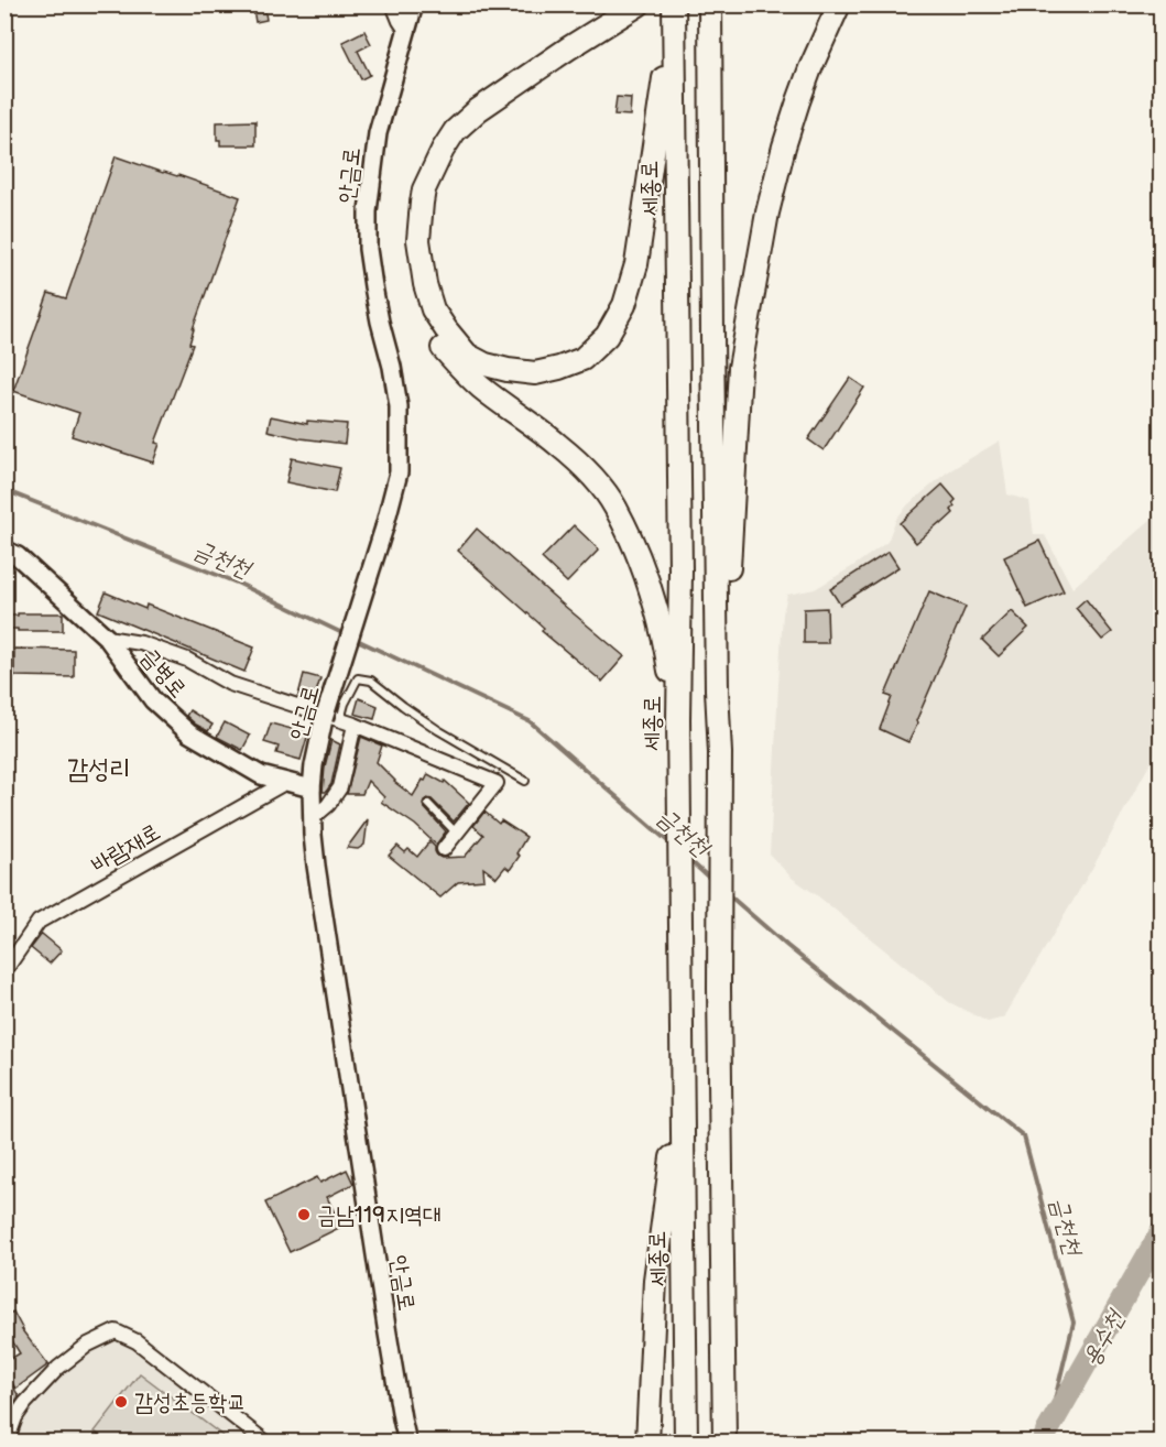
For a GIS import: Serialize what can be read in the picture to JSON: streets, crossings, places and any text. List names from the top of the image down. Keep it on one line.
{"streets":{"highway":["세종로"],"street":["안금로","금병로","바람재로"]},"crossings":[["안금로","금병로"],["금병로","바람재로"]],"districts":["감성리"],"water":["금천천","용수천"],"places":["금남119지역대","감성초등학교"]}
